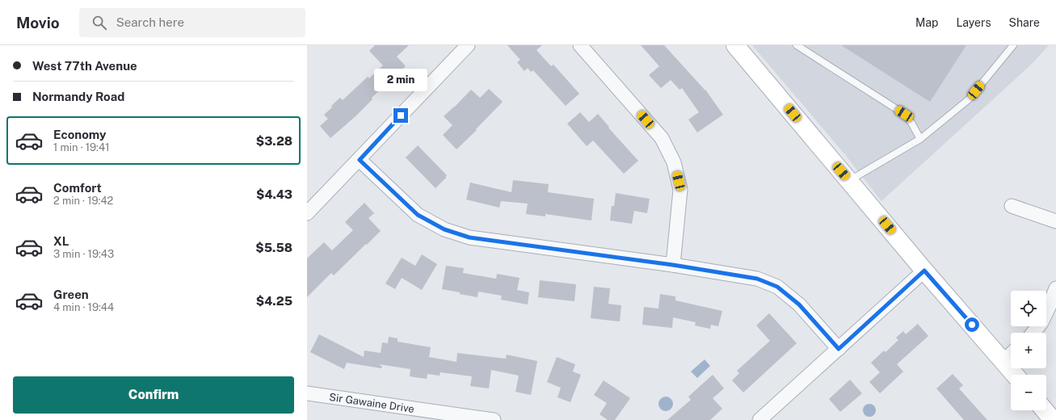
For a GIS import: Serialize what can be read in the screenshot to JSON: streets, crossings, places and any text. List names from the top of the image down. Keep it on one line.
{"streets":{"street":["Sir Gawaine Drive"]},"page":{"header":"Movio","search":"Search here","nav":["Map","Layers","Share"],"banner":["West 77th Avenue","Normandy Road"],"bubble":"2 min","list":[{"name":"Economy","note":"1 min · 19:41","value":"$3.28"},{"name":"Comfort","note":"2 min · 19:42","value":"$4.43"},{"name":"XL","note":"3 min · 19:43","value":"$5.58"},{"name":"Green","note":"4 min · 19:44","value":"$4.25"}],"map_buttons":["+","−"],"buttons":"Confirm"}}
